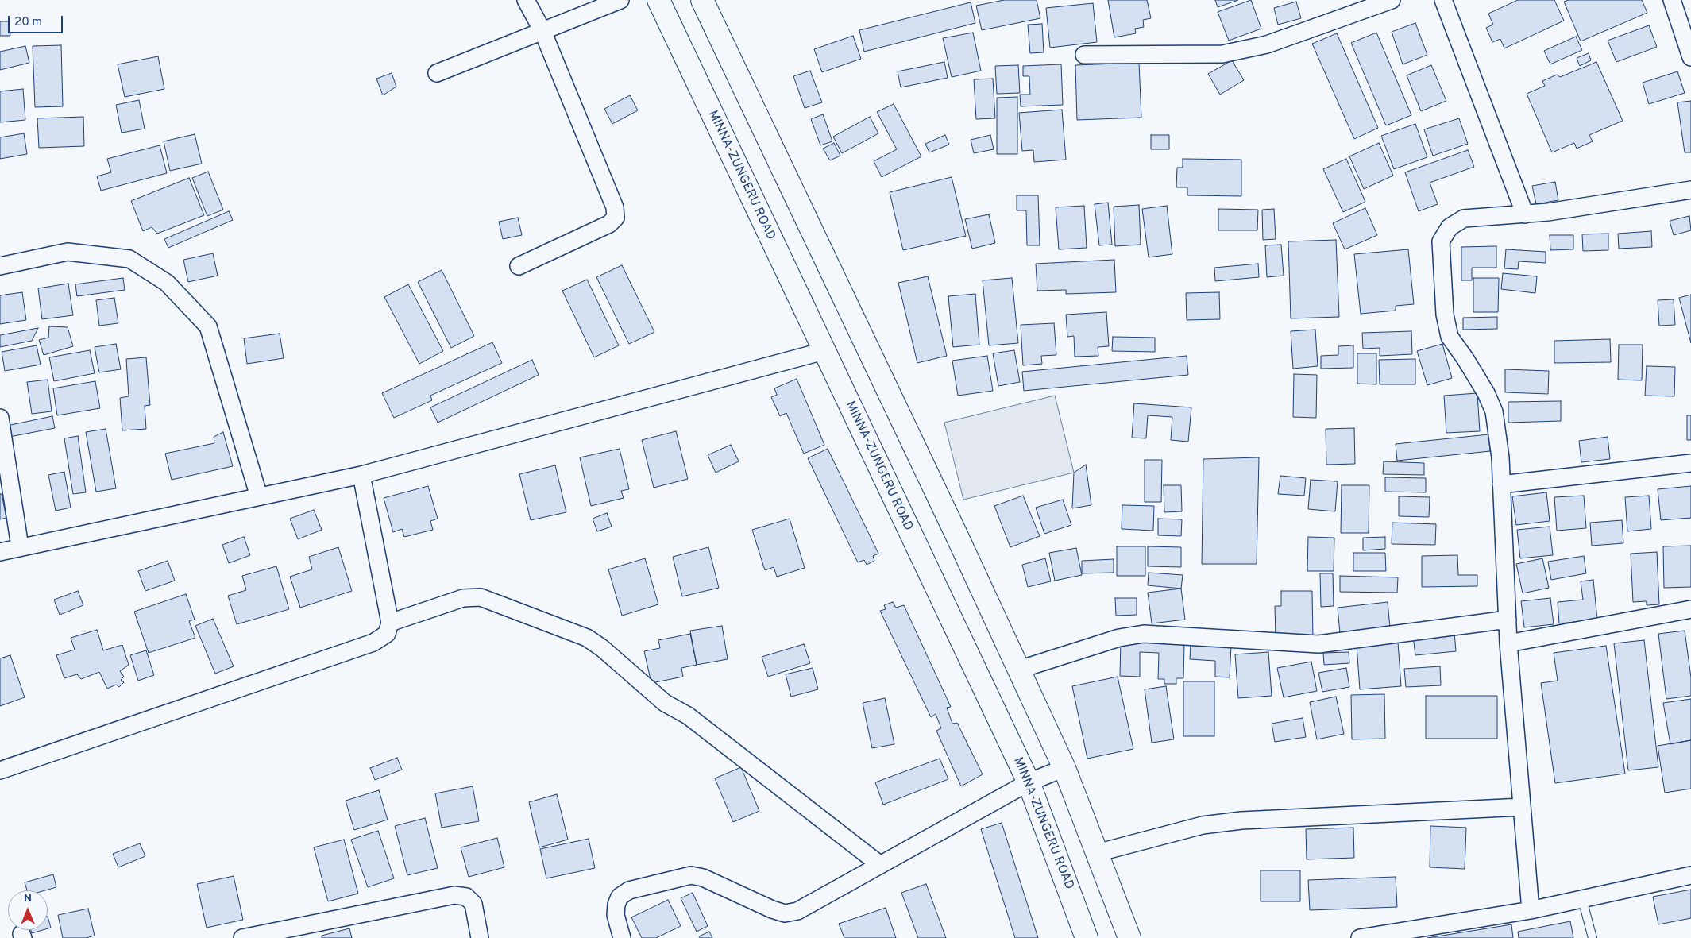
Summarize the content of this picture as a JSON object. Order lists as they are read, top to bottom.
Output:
{
  "streets": {
    "main road": ["MINNA-ZUNGERU ROAD"]
  },
  "scale_bar": "20 m",
  "north": "top"
}
